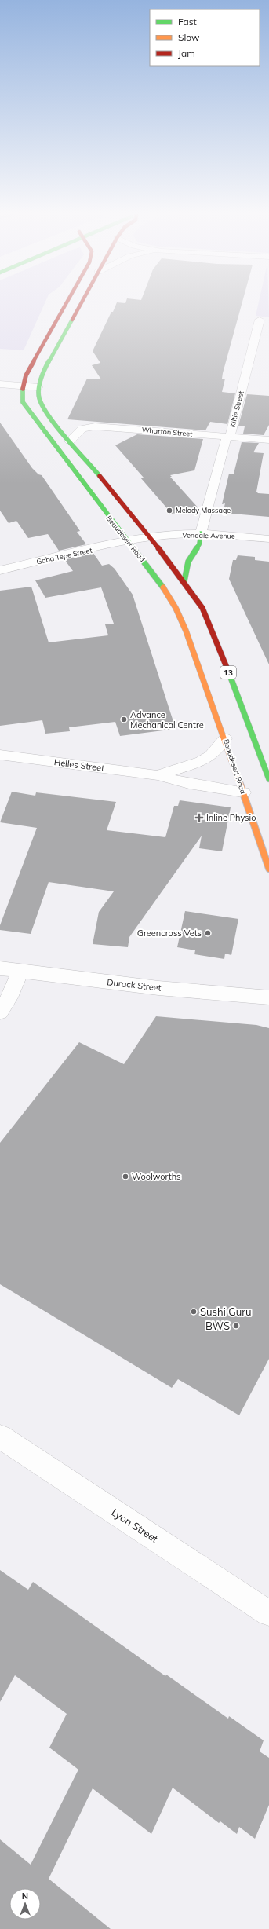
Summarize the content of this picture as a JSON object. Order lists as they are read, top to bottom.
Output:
{
  "streets": {
    "highway": ["Beaudesert Road", "13"],
    "street": [
      "Kiltie Street",
      "Wharton Street",
      "Vendale Avenue",
      "Gaba Tepe Street",
      "Helles Street",
      "Durack Street",
      "Lyon Street"
    ]
  },
  "crossings": [
    ["Kiltie Street", "Wharton Street"],
    ["Kiltie Street", "Vendale Avenue"],
    ["Wharton Street", "13"],
    ["Vendale Avenue", "Beaudesert Road"],
    ["Vendale Avenue", "Gaba Tepe Street"],
    ["Vendale Avenue", "13"],
    ["Beaudesert Road", "Gaba Tepe Street"],
    ["Beaudesert Road", "Helles Street"]
  ],
  "places": {
    "other": [
      "Melody Massage",
      "Advance Mechanical Centre",
      "Greencross Vets",
      "Woolworths",
      "Sushi Guru",
      "BWS"
    ],
    "health": ["Inline Physio"]
  },
  "legend": ["Fast", "Slow", "Jam"],
  "north": "top"
}
